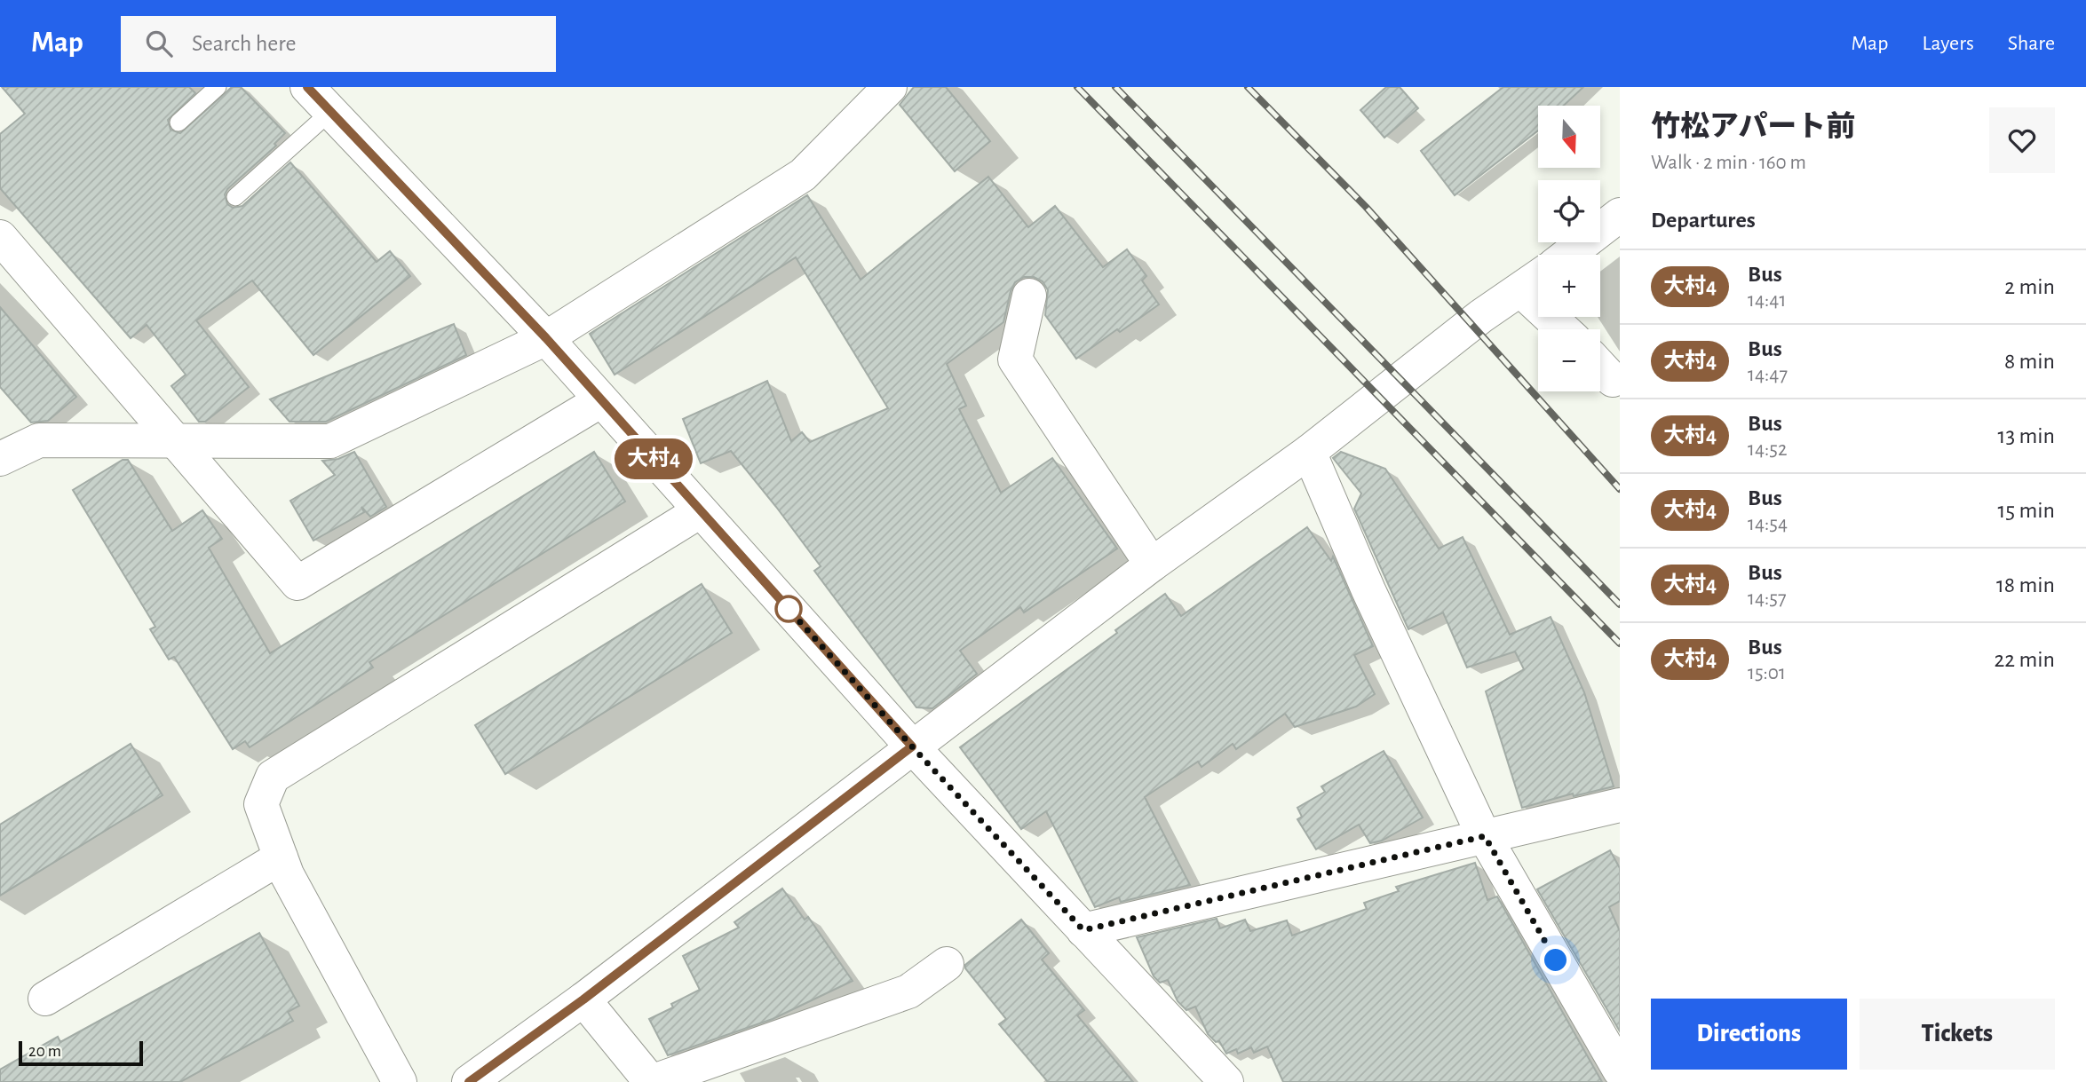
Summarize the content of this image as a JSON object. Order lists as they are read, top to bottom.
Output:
{
  "lines": ["bus line 大村4"],
  "scale_bar": "20 m",
  "north": "bottom",
  "page": {
    "header": "Map",
    "search": "Search here",
    "nav": ["Map", "Layers", "Share"],
    "on_map": "大村4",
    "heading": [
      ["竹松アパート前", "Walk · 2 min · 160 m"],
      "Departures"
    ],
    "map_buttons": ["+", "−"],
    "list": [
      {
        "mark": "大村4",
        "name": "Bus",
        "note": "14:41",
        "value": "2 min"
      },
      {
        "mark": "大村4",
        "name": "Bus",
        "note": "14:47",
        "value": "8 min"
      },
      {
        "mark": "大村4",
        "name": "Bus",
        "note": "14:52",
        "value": "13 min"
      },
      {
        "mark": "大村4",
        "name": "Bus",
        "note": "14:54",
        "value": "15 min"
      },
      {
        "mark": "大村4",
        "name": "Bus",
        "note": "14:57",
        "value": "18 min"
      },
      {
        "mark": "大村4",
        "name": "Bus",
        "note": "15:01",
        "value": "22 min"
      }
    ],
    "buttons": ["Directions", "Tickets"],
    "scale": "20 m"
  }
}
